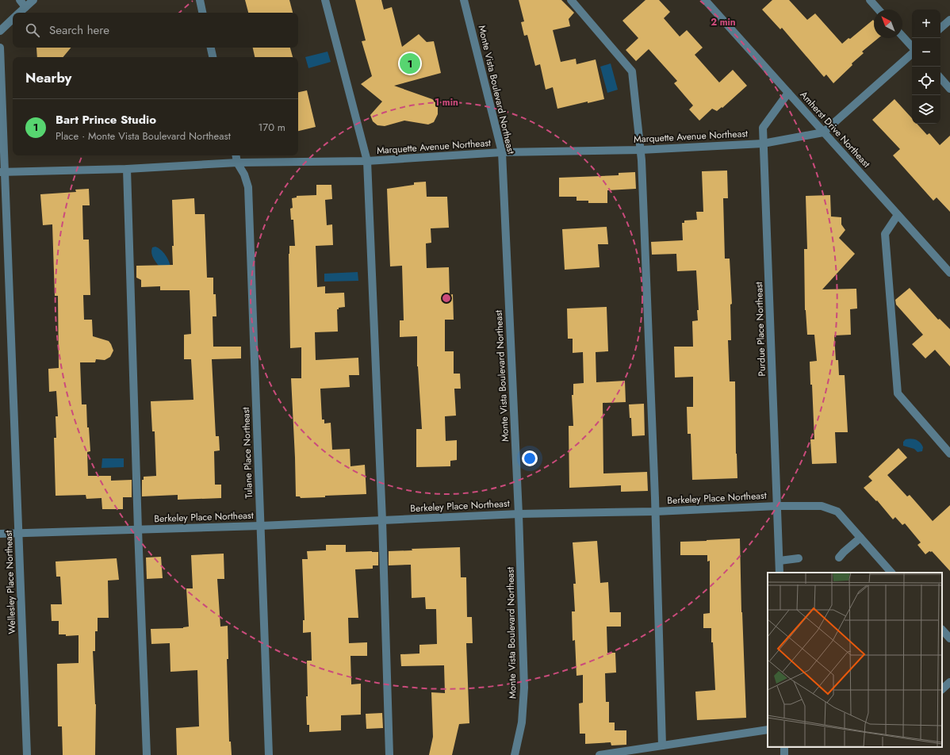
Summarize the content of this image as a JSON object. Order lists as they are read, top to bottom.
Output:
{
  "streets": {
    "street": [
      "Monte Vista Boulevard Northeast",
      "Amherst Drive Northeast",
      "Marquette Avenue Northeast",
      "Purdue Place Northeast",
      "Tulane Place Northeast",
      "Berkeley Place Northeast",
      "Wellesley Place Northeast"
    ]
  },
  "crossings": [
    ["Monte Vista Boulevard Northeast", "Marquette Avenue Northeast"],
    ["Monte Vista Boulevard Northeast", "Berkeley Place Northeast"],
    ["Amherst Drive Northeast", "Marquette Avenue Northeast"],
    ["Amherst Drive Northeast", "Purdue Place Northeast"],
    ["Marquette Avenue Northeast", "Purdue Place Northeast"],
    ["Marquette Avenue Northeast", "Tulane Place Northeast"],
    ["Marquette Avenue Northeast", "Wellesley Place Northeast"],
    ["Purdue Place Northeast", "Berkeley Place Northeast"],
    ["Tulane Place Northeast", "Berkeley Place Northeast"],
    ["Berkeley Place Northeast", "Wellesley Place Northeast"]
  ],
  "north": "top left",
  "page": {
    "map_buttons": ["+", "−"],
    "search": "Search here",
    "pins": "1",
    "heading": "Nearby",
    "list": [
      {
        "mark": "1",
        "name": "Bart Prince Studio",
        "note": "Place · Monte Vista Boulevard Northeast",
        "value": "170 m"
      }
    ]
  },
  "rings": ["2 min", "1 min"]
}
